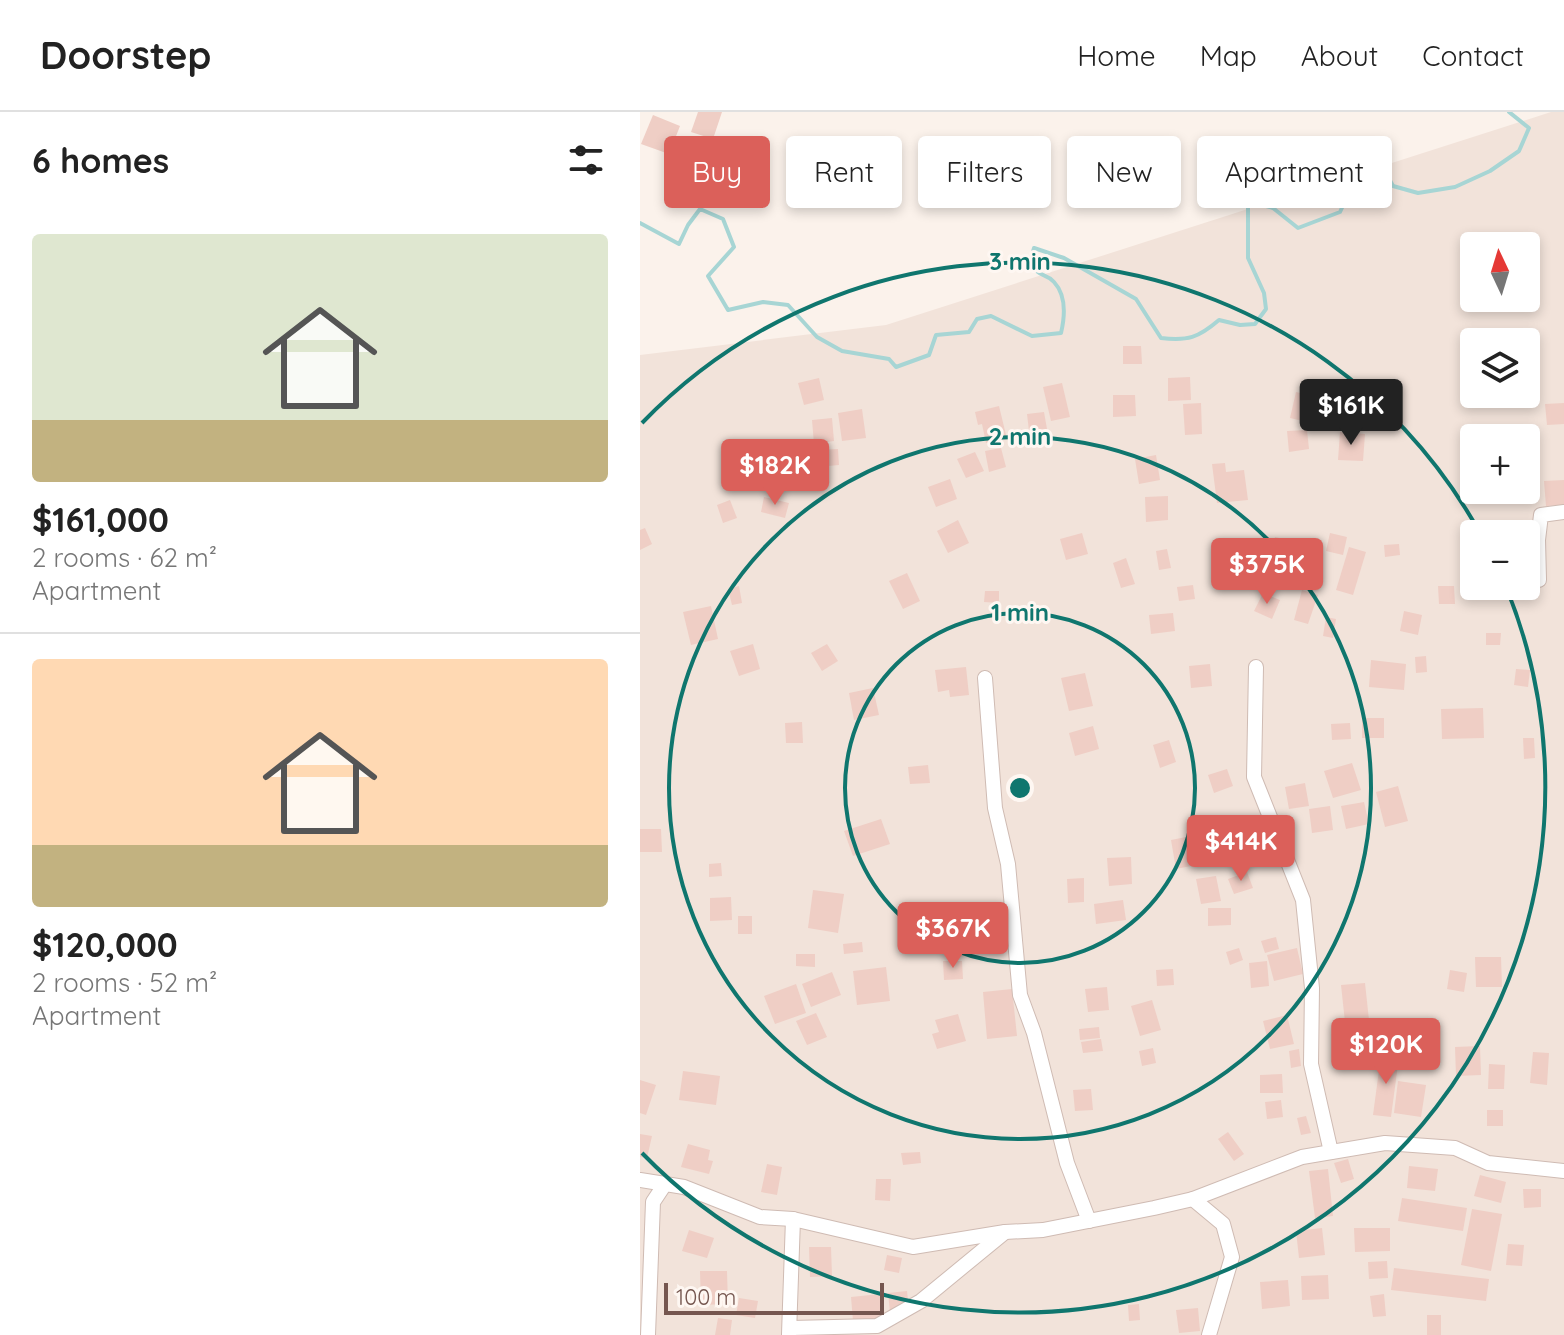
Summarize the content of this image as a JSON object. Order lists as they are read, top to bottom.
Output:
{
  "scale_bar": "100 m",
  "north": "top",
  "page": {
    "header": "Doorstep",
    "nav": [
      "Home",
      "Map",
      "About",
      "Contact"
    ],
    "heading": "6 homes",
    "chip": [
      "Buy",
      "Rent",
      "Filters",
      "New",
      "Apartment"
    ],
    "list": [
      {
        "name": "$161,000",
        "note": "2 rooms · 62 m² · Apartment"
      },
      {
        "name": "$120,000",
        "note": "2 rooms · 52 m² · Apartment"
      }
    ],
    "map_buttons": ["+", "−"],
    "price": [
      "$161K",
      "$182K",
      "$375K",
      "$414K",
      "$367K",
      "$120K"
    ],
    "scale": "100 m"
  },
  "rings": ["3 min", "2 min", "1 min"]
}
